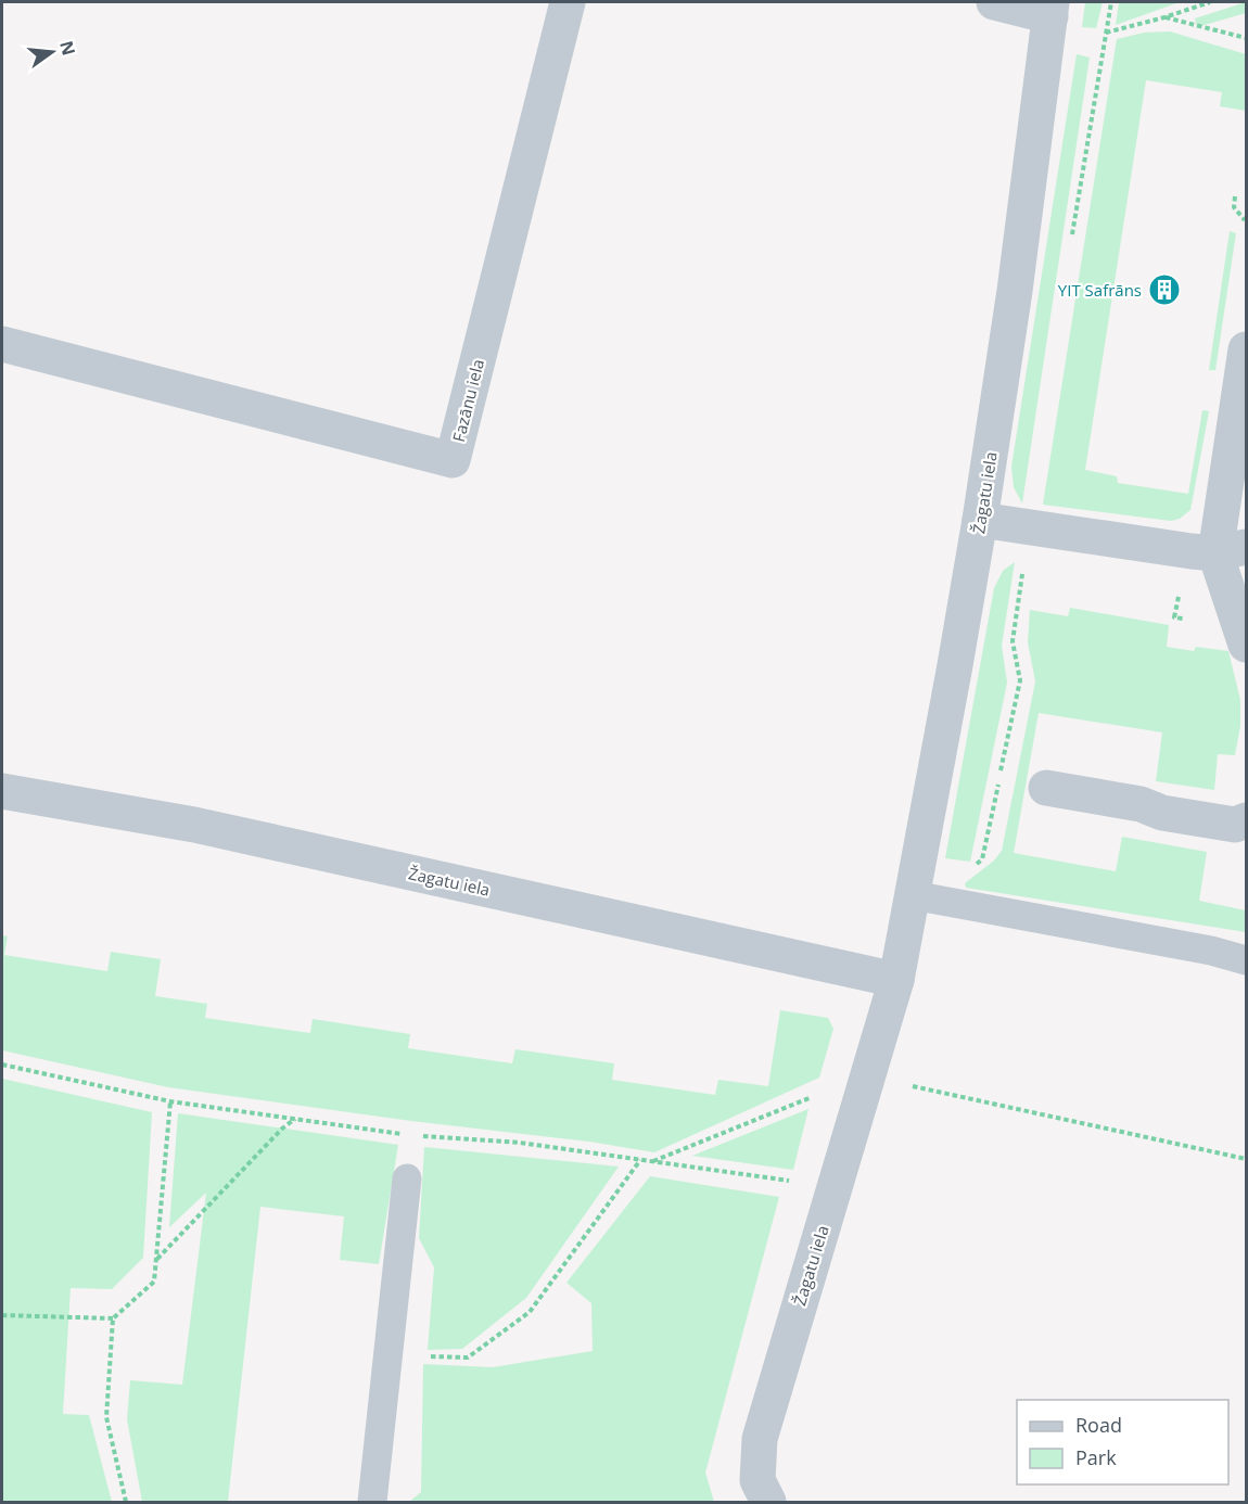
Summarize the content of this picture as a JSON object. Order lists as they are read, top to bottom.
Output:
{
  "streets": {
    "street": ["Fazānu iela", "Žagatu iela"]
  },
  "places": {
    "building": ["YIT Safrāns"]
  },
  "legend": ["Road", "Park"],
  "north": "right"
}
